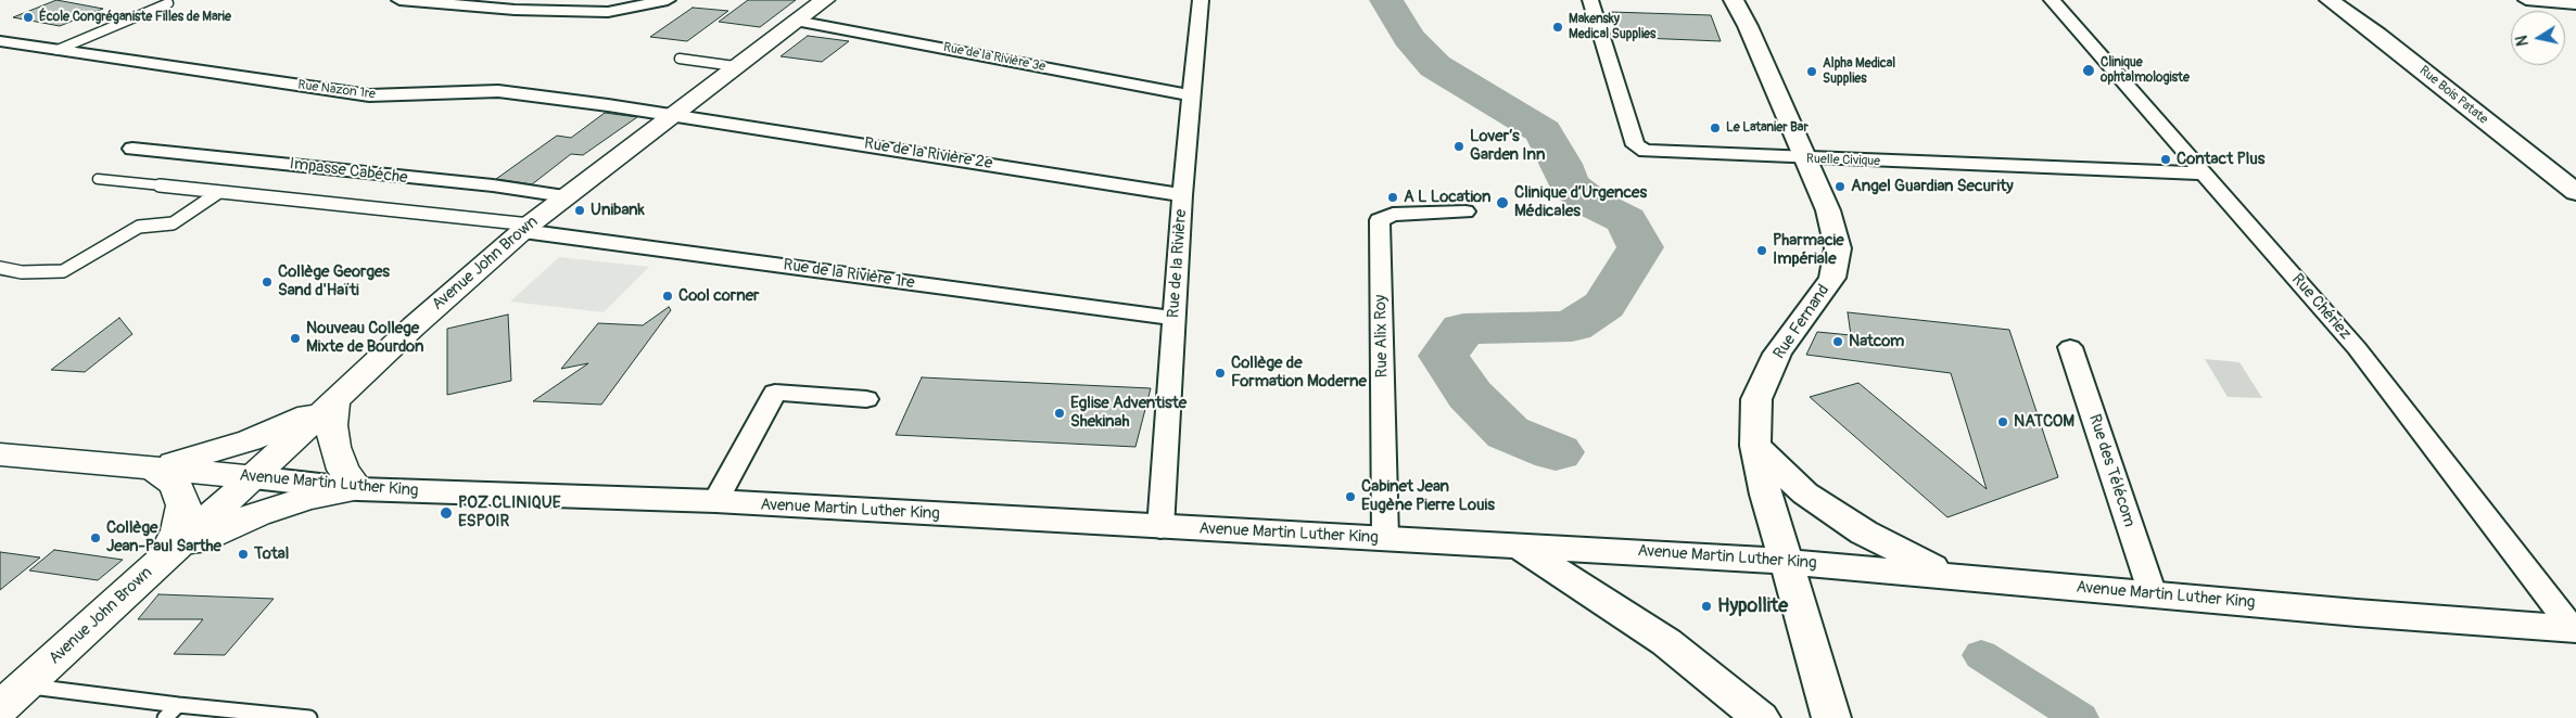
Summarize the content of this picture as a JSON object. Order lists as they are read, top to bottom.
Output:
{
  "streets": {
    "main road": ["Avenue John Brown", "Avenue Martin Luther King"],
    "street": [
      "Rue de la Rivière 3e",
      "Rue Nazon 1re",
      "Rue Bois Patate",
      "Rue de la Rivière 2e",
      "Ruelle Civique",
      "Impasse Cabéche",
      "Rue de la Rivière",
      "Rue de la Rivière 1re",
      "Rue Chériez",
      "Rue Fernand",
      "Rue Alix Roy",
      "Rue des Télécom"
    ]
  },
  "crossings": [
    ["Rue de la Rivière 3e", "Avenue John Brown"],
    ["Rue de la Rivière 3e", "Rue de la Rivière"],
    ["Rue Nazon 1re", "Rue de la Rivière 2e"],
    ["Rue Nazon 1re", "Avenue John Brown"],
    ["Rue de la Rivière 2e", "Avenue John Brown"],
    ["Rue de la Rivière 2e", "Rue de la Rivière"],
    ["Ruelle Civique", "Rue Chériez"],
    ["Ruelle Civique", "Rue Fernand"],
    ["Impasse Cabéche", "Avenue John Brown"],
    ["Avenue John Brown", "Rue de la Rivière 1re"],
    ["Avenue John Brown", "Avenue Martin Luther King"],
    ["Rue de la Rivière", "Rue de la Rivière 1re"],
    ["Rue de la Rivière", "Avenue Martin Luther King"],
    ["Rue Chériez", "Avenue Martin Luther King"],
    ["Rue Fernand", "Avenue Martin Luther King"],
    ["Rue Alix Roy", "Avenue Martin Luther King"],
    ["Rue des Télécom", "Avenue Martin Luther King"]
  ],
  "places": [
    "École Congréganiste Filles de Marie",
    "Makensky Medical Supplies",
    "Clinique ophtalmologiste",
    "Alpha Medical Supplies",
    "Le Latanier Bar",
    "Lover’s Garden Inn",
    "Contact Plus",
    "Angel Guardian Security",
    "A L Location",
    "Clinique d’Urgences Médicales",
    "Unibank",
    "Pharmacie Impériale",
    "Collège Georges Sand d'Haïti",
    "Cool corner",
    "Nouveau College Mixte de Bourdon",
    "Natcom",
    "Collège de Formation Moderne",
    "Eglise Adventiste Shekinah",
    "NATCOM",
    "Cabinet Jean Eugène Pierre Louis",
    "POZ CLINIQUE ESPOIR",
    "Collège Jean-Paul Sarthe",
    "Total",
    "Hypollite"
  ],
  "north": "left"
}
